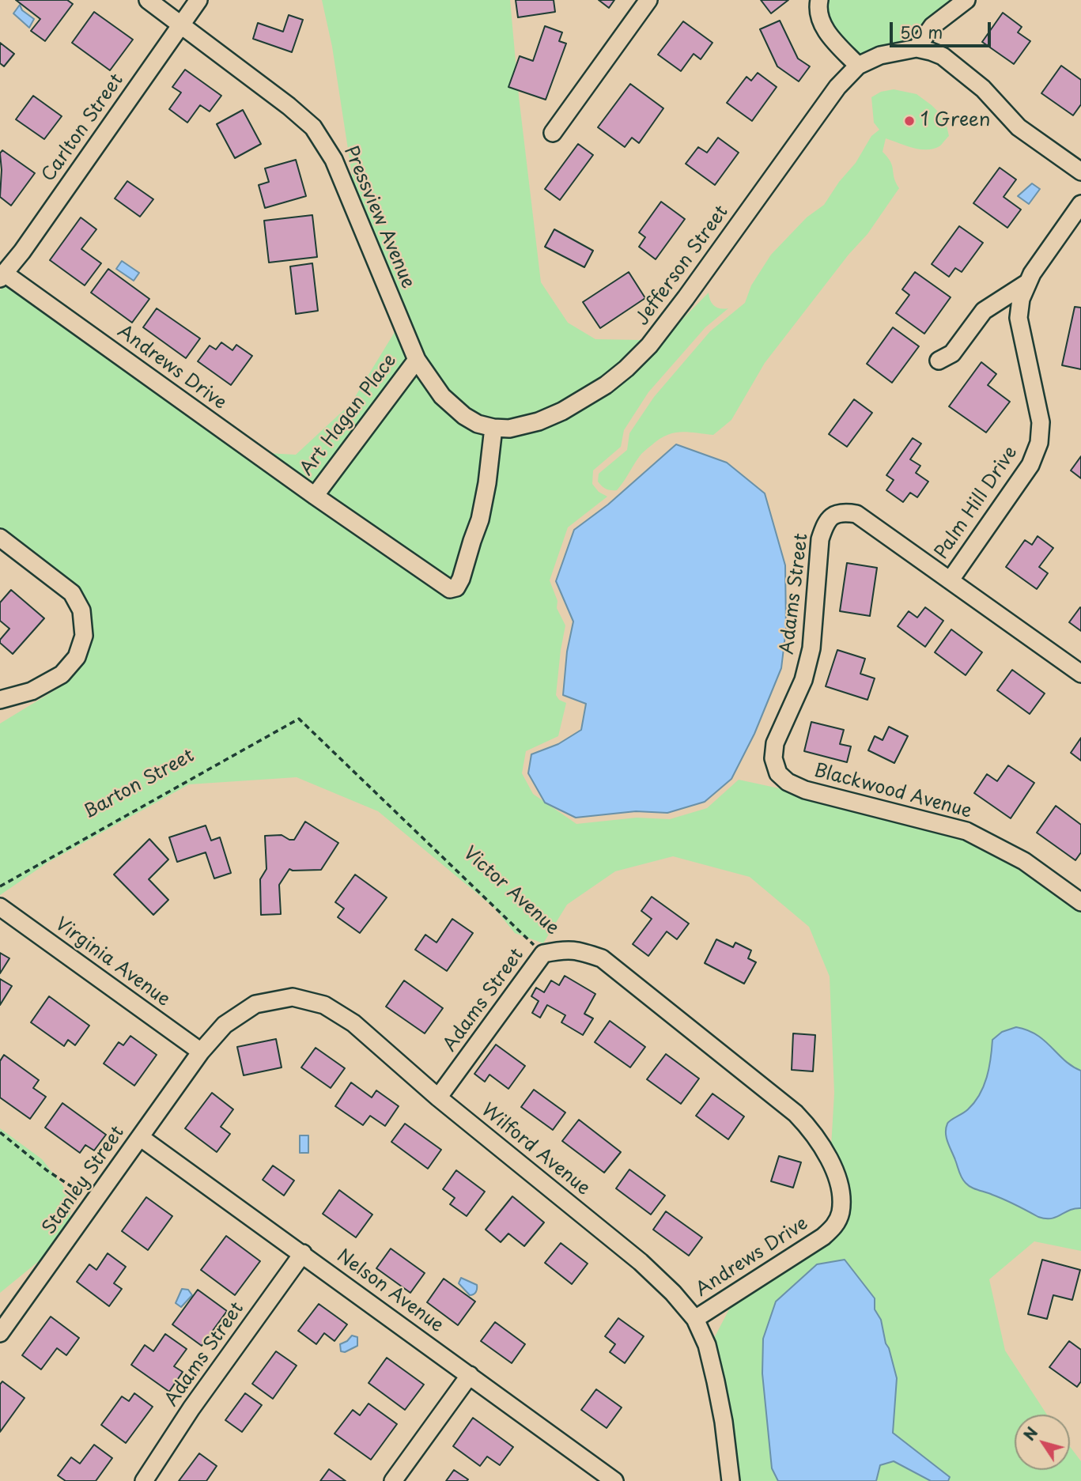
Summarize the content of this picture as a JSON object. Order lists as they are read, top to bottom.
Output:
{
  "streets": {
    "street": [
      "Carlton Street",
      "Pressview Avenue",
      "Jefferson Street",
      "Andrews Drive",
      "Art Hagan Place",
      "Palm Hill Drive",
      "Adams Street",
      "Blackwood Avenue",
      "Victor Avenue",
      "Virginia Avenue",
      "Wilford Avenue",
      "Stanley Street",
      "Nelson Avenue"
    ],
    "path": ["Barton Street"]
  },
  "crossings": [
    ["Carlton Street", "Pressview Avenue"],
    ["Carlton Street", "Andrews Drive"],
    ["Pressview Avenue", "Jefferson Street"],
    ["Pressview Avenue", "Andrews Drive"],
    ["Pressview Avenue", "Art Hagan Place"],
    ["Jefferson Street", "Andrews Drive"],
    ["Andrews Drive", "Art Hagan Place"],
    ["Andrews Drive", "Victor Avenue"],
    ["Andrews Drive", "Wilford Avenue"],
    ["Palm Hill Drive", "Adams Street"],
    ["Adams Street", "Blackwood Avenue"],
    ["Adams Street", "Victor Avenue"],
    ["Adams Street", "Wilford Avenue"],
    ["Adams Street", "Nelson Avenue"],
    ["Barton Street", "Victor Avenue"],
    ["Virginia Avenue", "Wilford Avenue"],
    ["Virginia Avenue", "Stanley Street"],
    ["Wilford Avenue", "Stanley Street"],
    ["Stanley Street", "Nelson Avenue"]
  ],
  "places": ["1 Green"],
  "scale_bar": "50 m",
  "north": "top left"
}
